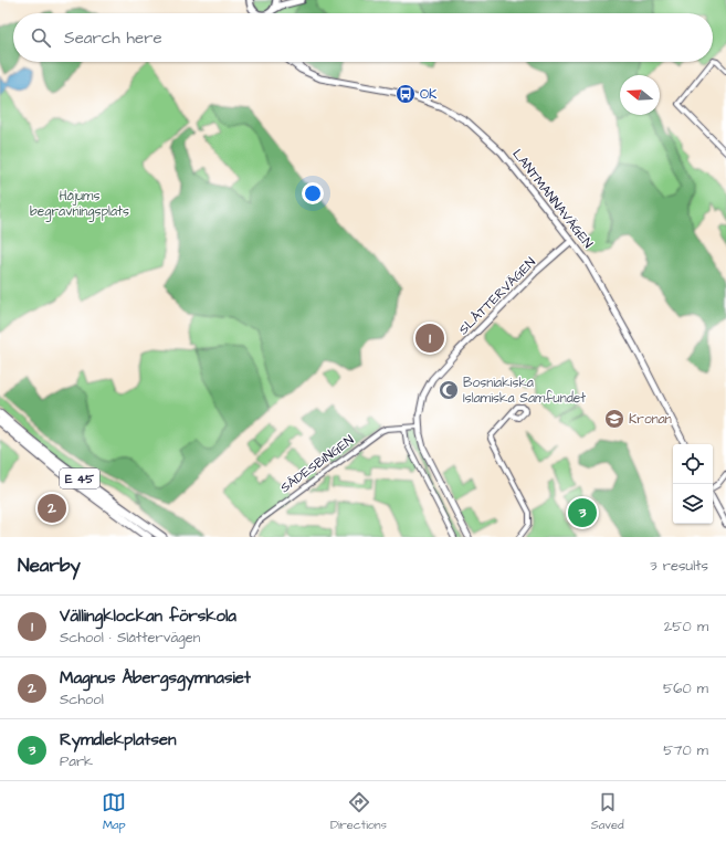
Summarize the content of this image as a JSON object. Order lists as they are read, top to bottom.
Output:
{
  "streets": {
    "highway": ["E 45"],
    "street": ["LANTMANNAVÄGEN", "SLÅTTERVÄGEN", "SÄDESBINGEN"]
  },
  "crossings": [
    ["LANTMANNAVÄGEN", "SLÅTTERVÄGEN"],
    ["SLÅTTERVÄGEN", "SÄDESBINGEN"]
  ],
  "parks": ["Håjums begravningsplats"],
  "places": {
    "bus stop": ["OK"],
    "mosque": ["Bosniakiska Islamiska Samfundet"],
    "school or university": ["Kronan"]
  },
  "north": "left",
  "page": {
    "search": "Search here",
    "pins": ["1", "2", "3"],
    "heading": ["Nearby", "3 results"],
    "list": [
      {
        "mark": "1",
        "name": "Vällingklockan förskola",
        "note": "School · Slåttervägen",
        "value": "250 m"
      },
      {
        "mark": "2",
        "name": "Magnus Åbergsgymnasiet",
        "note": "School",
        "value": "560 m"
      },
      {
        "mark": "3",
        "name": "Rymdlekplatsen",
        "note": "Park",
        "value": "570 m"
      }
    ],
    "nav": ["Map", "Directions", "Saved"]
  }
}
